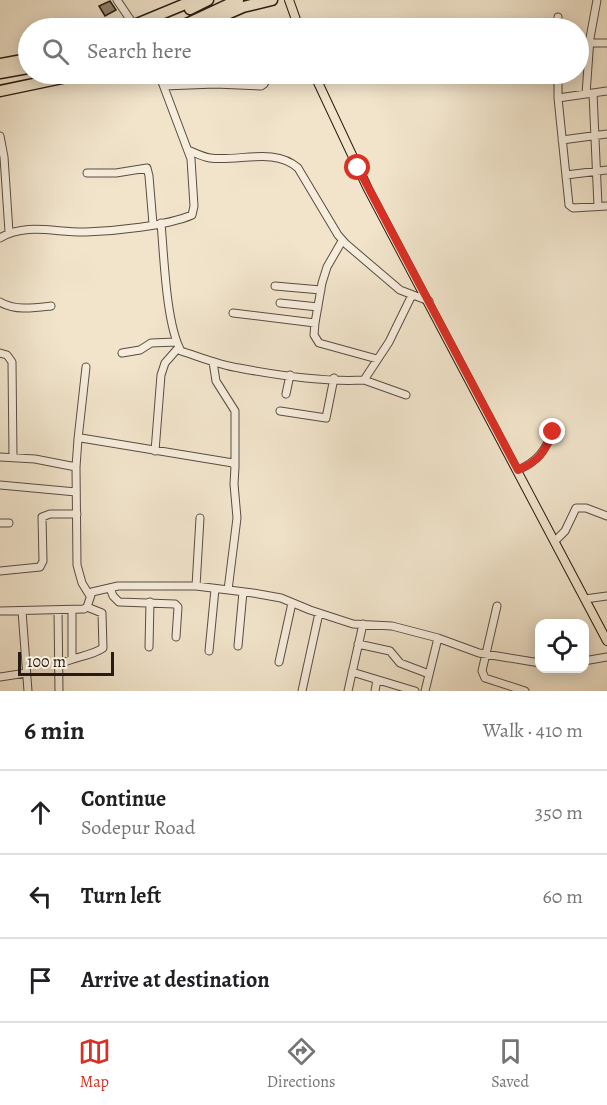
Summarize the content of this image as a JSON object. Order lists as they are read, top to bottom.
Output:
{
  "scale_bar": "100 m",
  "page": {
    "search": "Search here",
    "scale": "100 m",
    "heading": ["6 min", "Walk · 410 m"],
    "list": [
      ["Continue", "Sodepur Road", "350 m"],
      ["Turn left", "60 m"],
      "Arrive at destination"
    ],
    "nav": ["Map", "Directions", "Saved"]
  }
}
